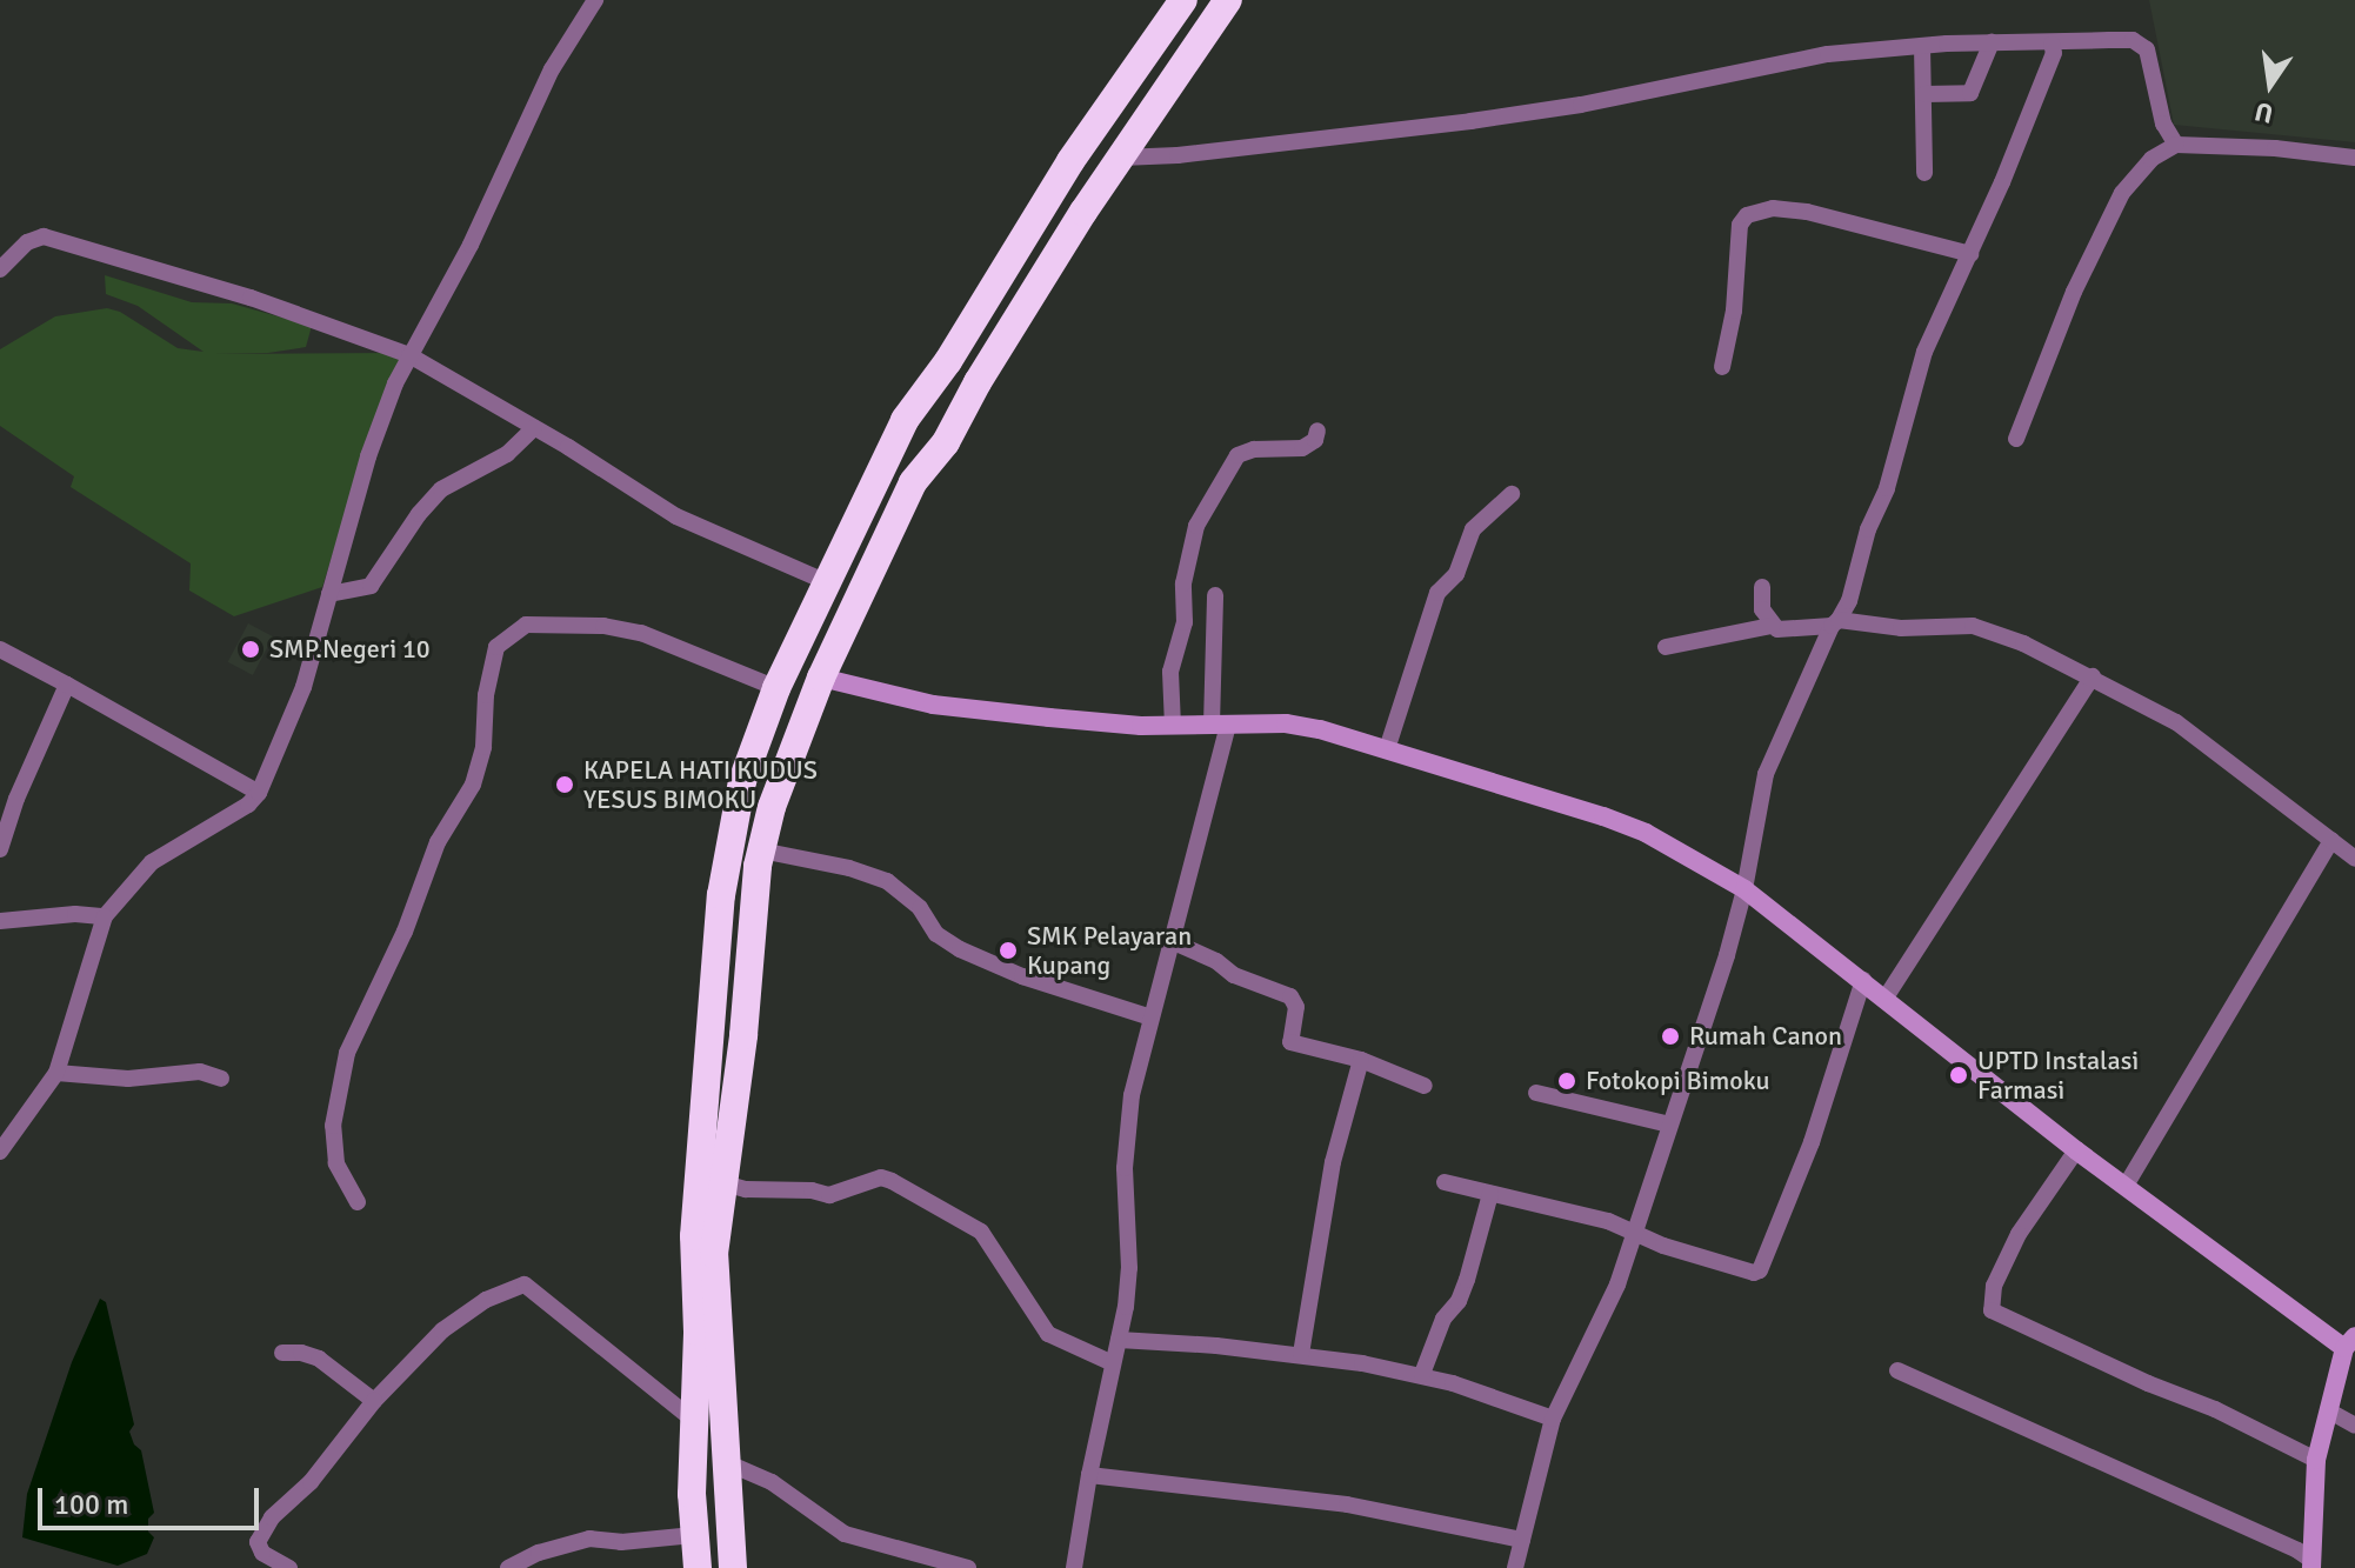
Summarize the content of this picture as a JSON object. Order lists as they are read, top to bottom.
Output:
{
  "places": [
    "SMP.Negeri 10",
    "KAPELA HATI KUDUS YESUS BIMOKU",
    "SMK Pelayaran Kupang",
    "Rumah Canon",
    "UPTD Instalasi Farmasi",
    "Fotokopi Bimoku"
  ],
  "scale_bar": "100 m",
  "north": "bottom"
}
